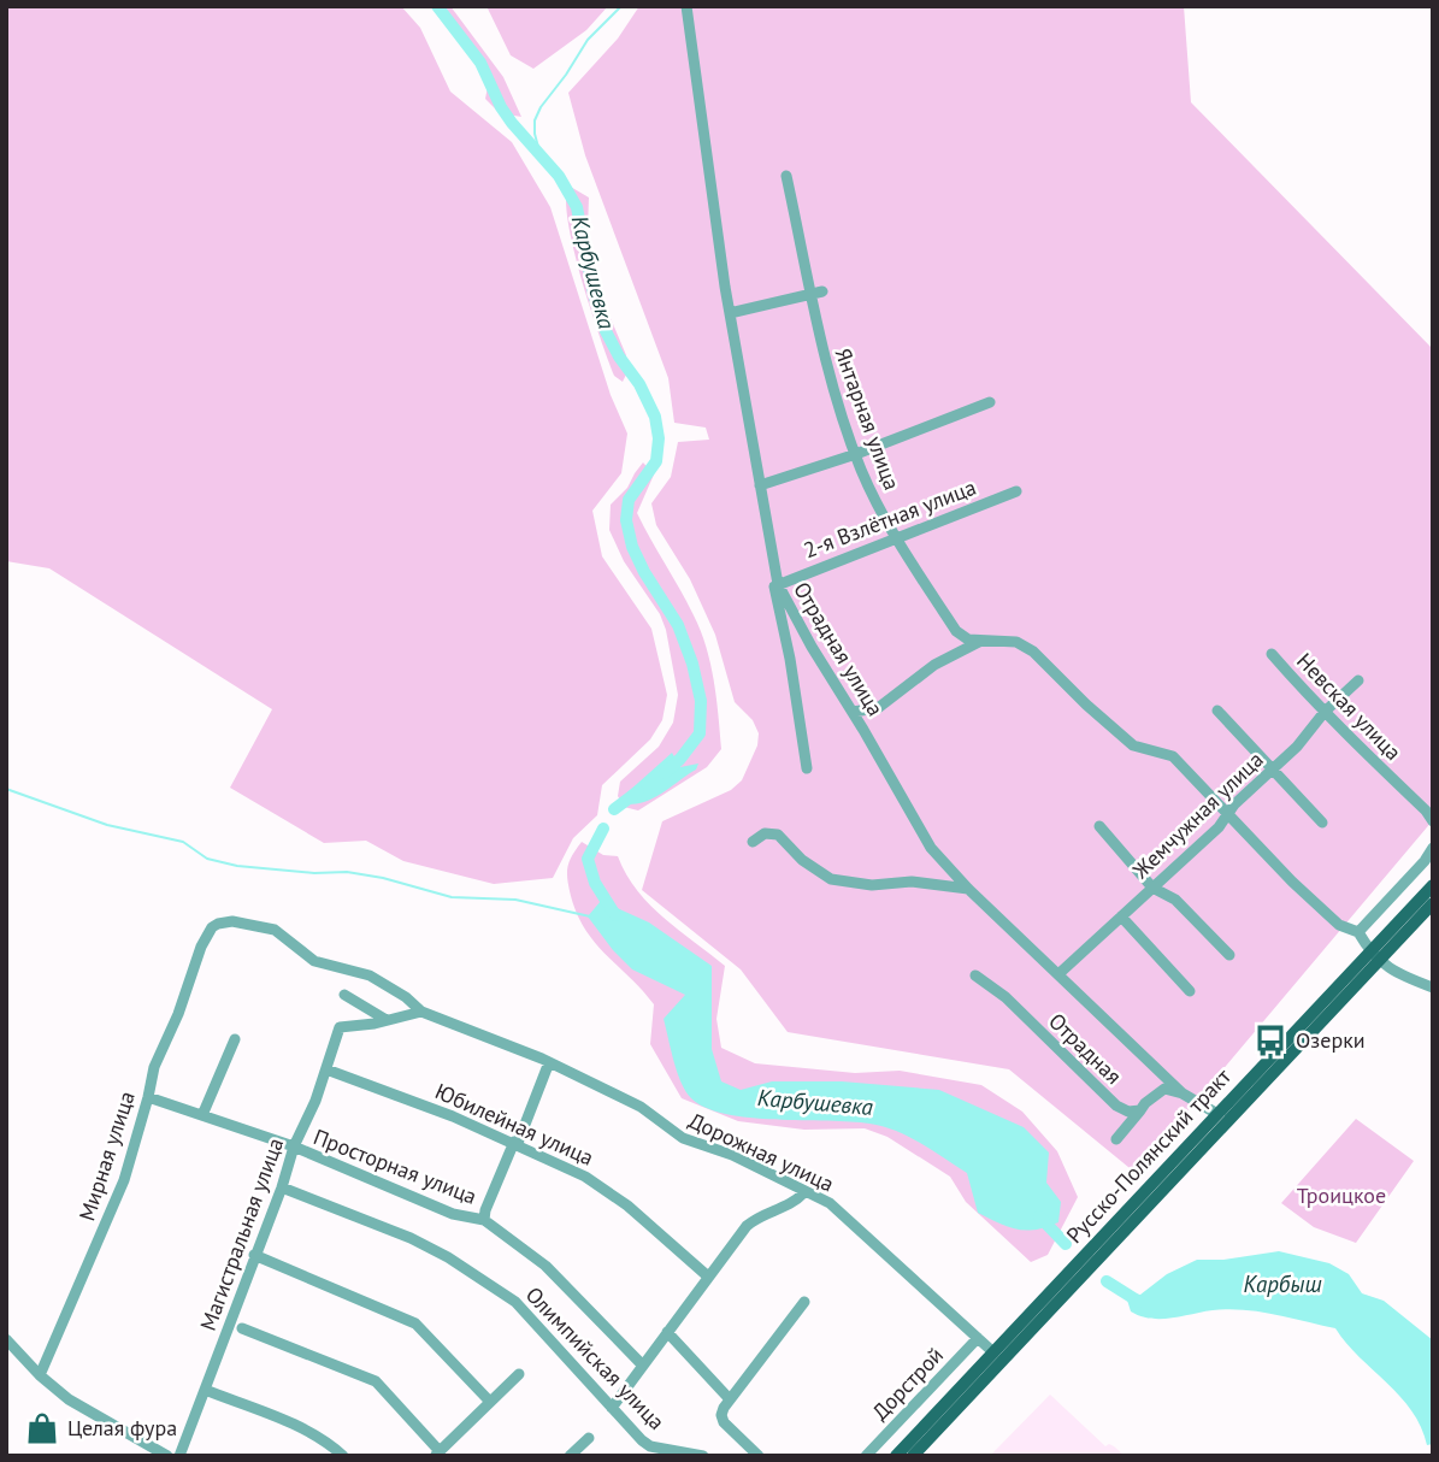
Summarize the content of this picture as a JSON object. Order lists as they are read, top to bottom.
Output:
{
  "streets": {
    "main road": ["Русско-Полянский тракт"],
    "street": [
      "Янтарная улица",
      "2-я Взлётная улица",
      "Отрадная улица",
      "Невская улица",
      "Жемчужная улица",
      "Отрадная",
      "Юбилейная улица",
      "Дорожная улица",
      "Мирная улица",
      "Просторная улица",
      "Магистральная улица",
      "Олимпийская улица",
      "Дорстрой"
    ]
  },
  "crossings": [
    ["Янтарная улица", "2-я Взлётная улица"],
    ["2-я Взлётная улица", "Отрадная улица"],
    ["Отрадная улица", "Жемчужная улица"],
    ["Невская улица", "Жемчужная улица"],
    ["Юбилейная улица", "Магистральная улица"],
    ["Дорожная улица", "Мирная улица"],
    ["Дорожная улица", "Русско-Полянский тракт"],
    ["Дорожная улица", "Дорстрой"],
    ["Мирная улица", "Просторная улица"],
    ["Просторная улица", "Магистральная улица"],
    ["Магистральная улица", "Олимпийская улица"]
  ],
  "water": ["Карбушевка", "Карбыш"],
  "parks": ["Троицкое"],
  "places": {
    "bus stop": ["Озерки"],
    "shop": ["Целая фура"]
  }
}
